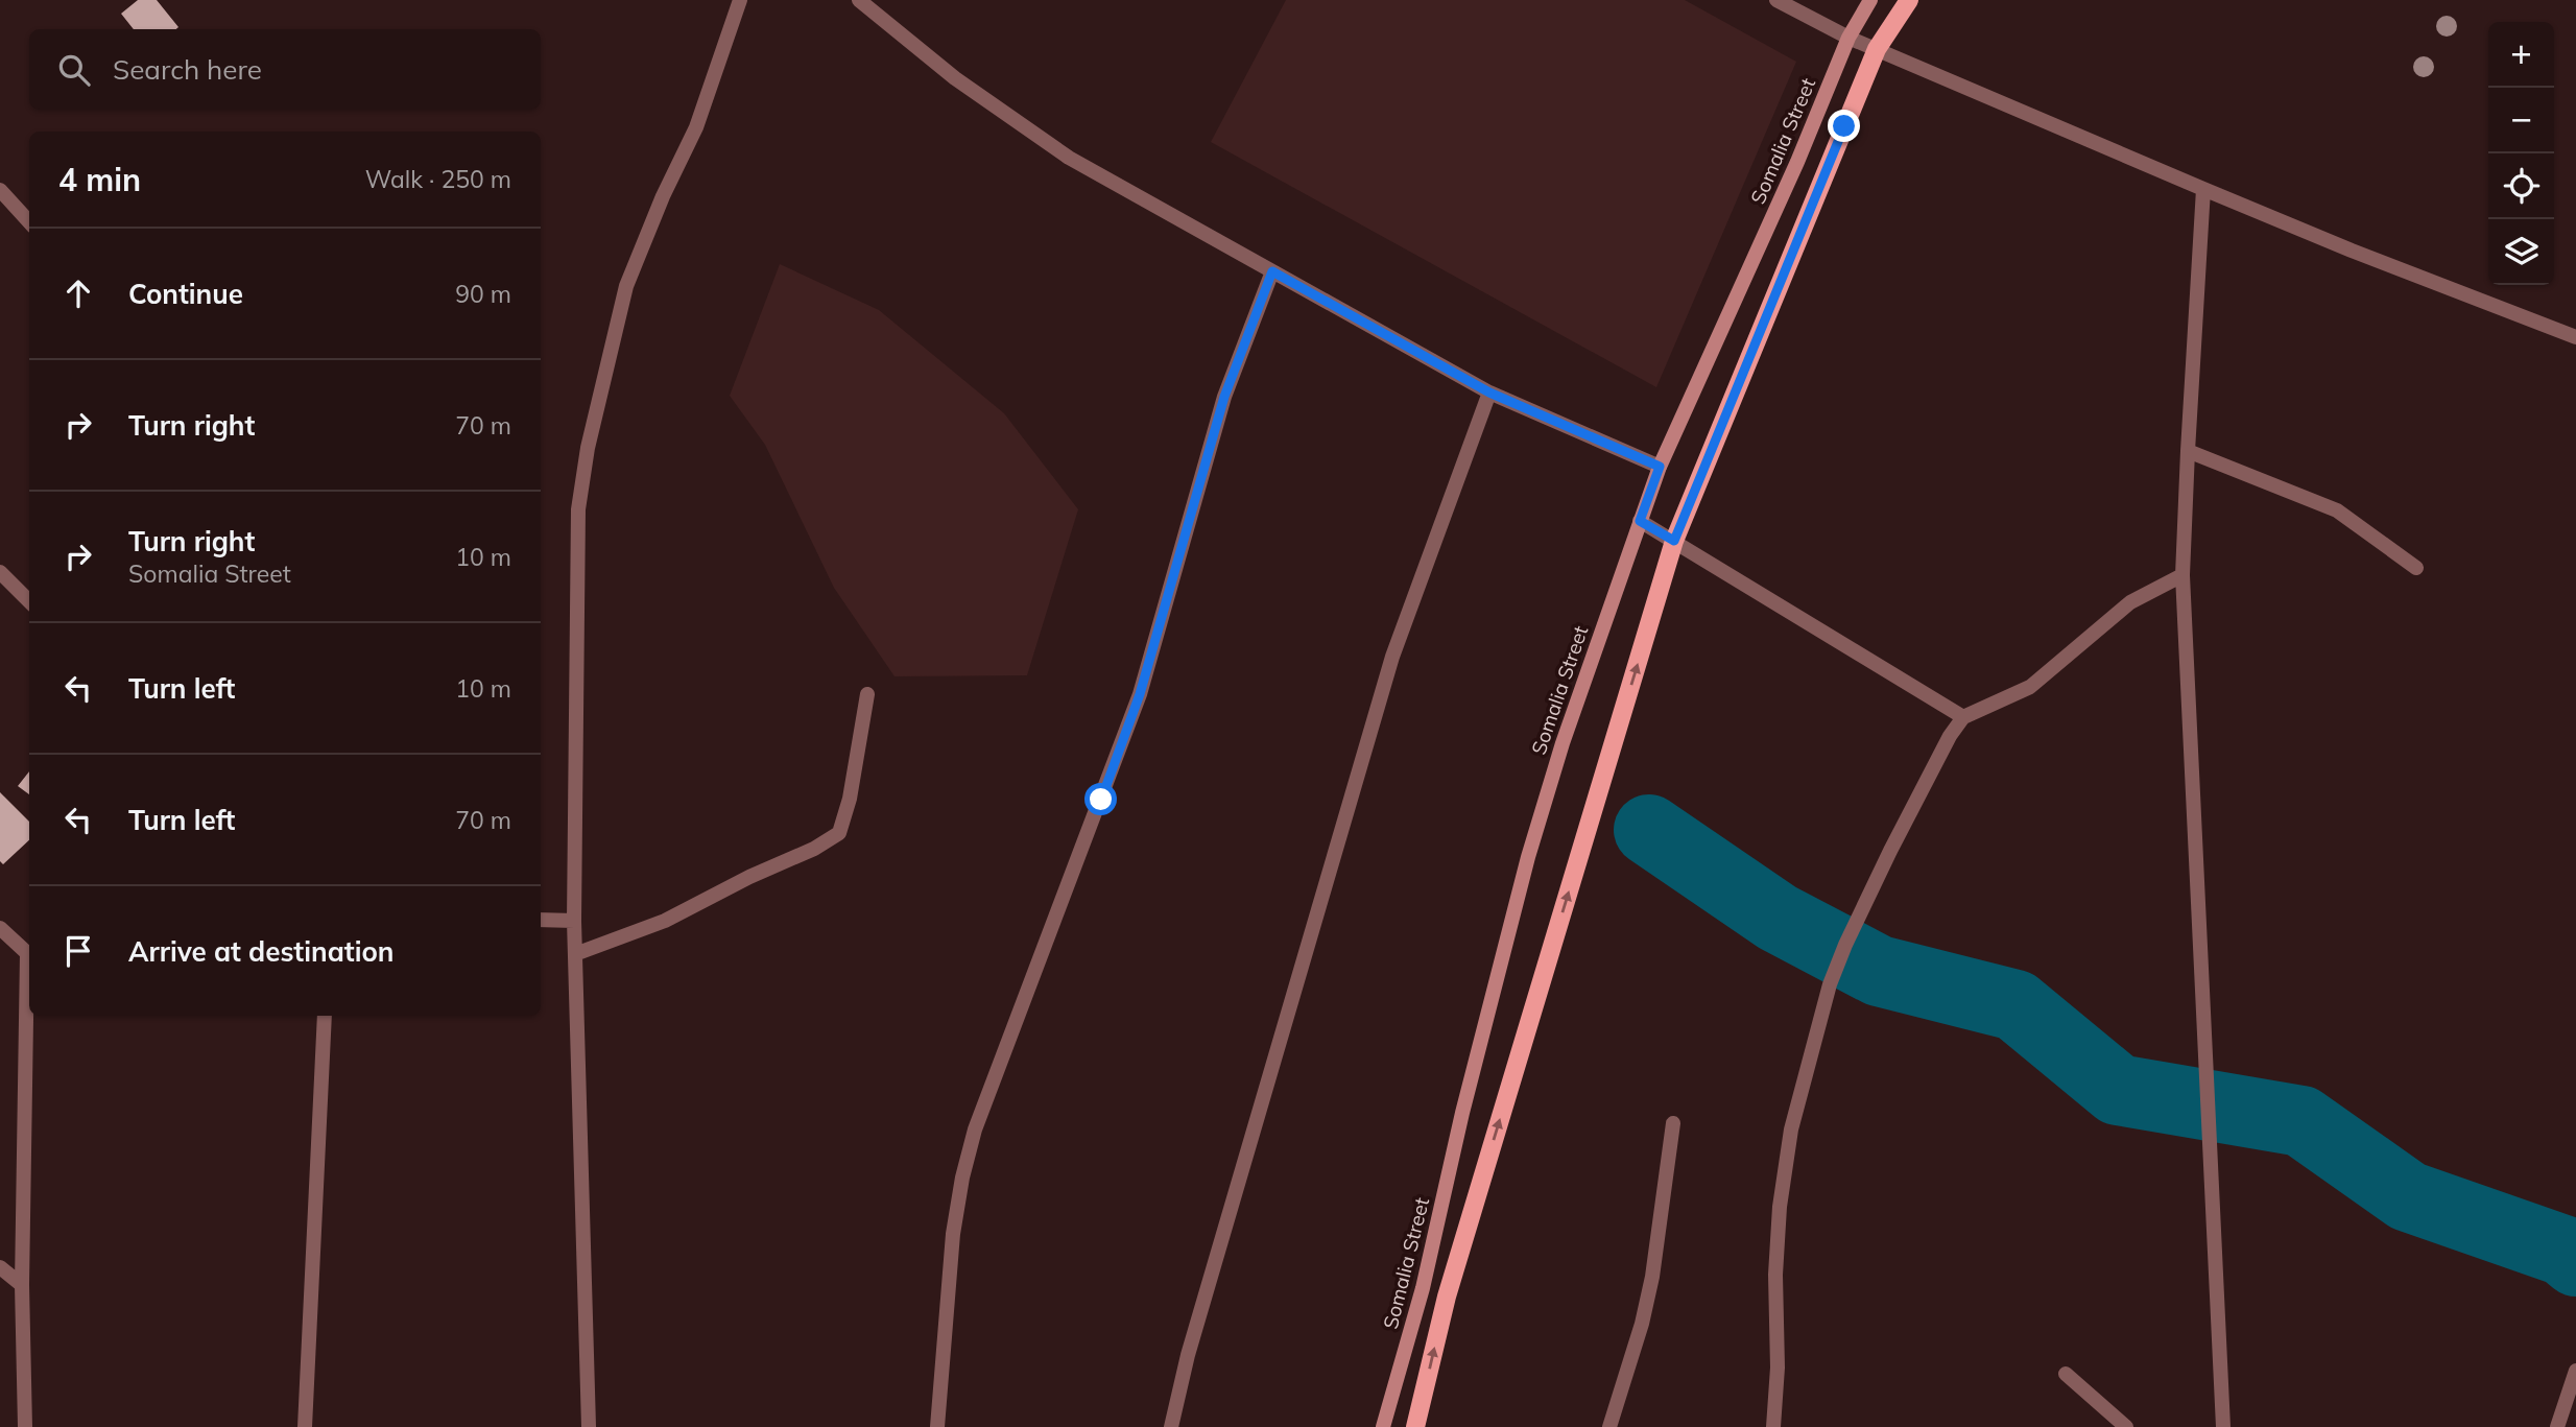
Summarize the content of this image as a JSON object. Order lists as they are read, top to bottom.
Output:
{
  "streets": {
    "main road": ["Somalia Street"]
  },
  "page": {
    "map_buttons": ["+", "−"],
    "search": "Search here",
    "heading": ["4 min", "Walk · 250 m"],
    "list": [
      ["Continue", "90 m"],
      ["Turn right", "70 m"],
      ["Turn right", "Somalia Street", "10 m"],
      ["Turn left", "10 m"],
      ["Turn left", "70 m"],
      "Arrive at destination"
    ]
  }
}
